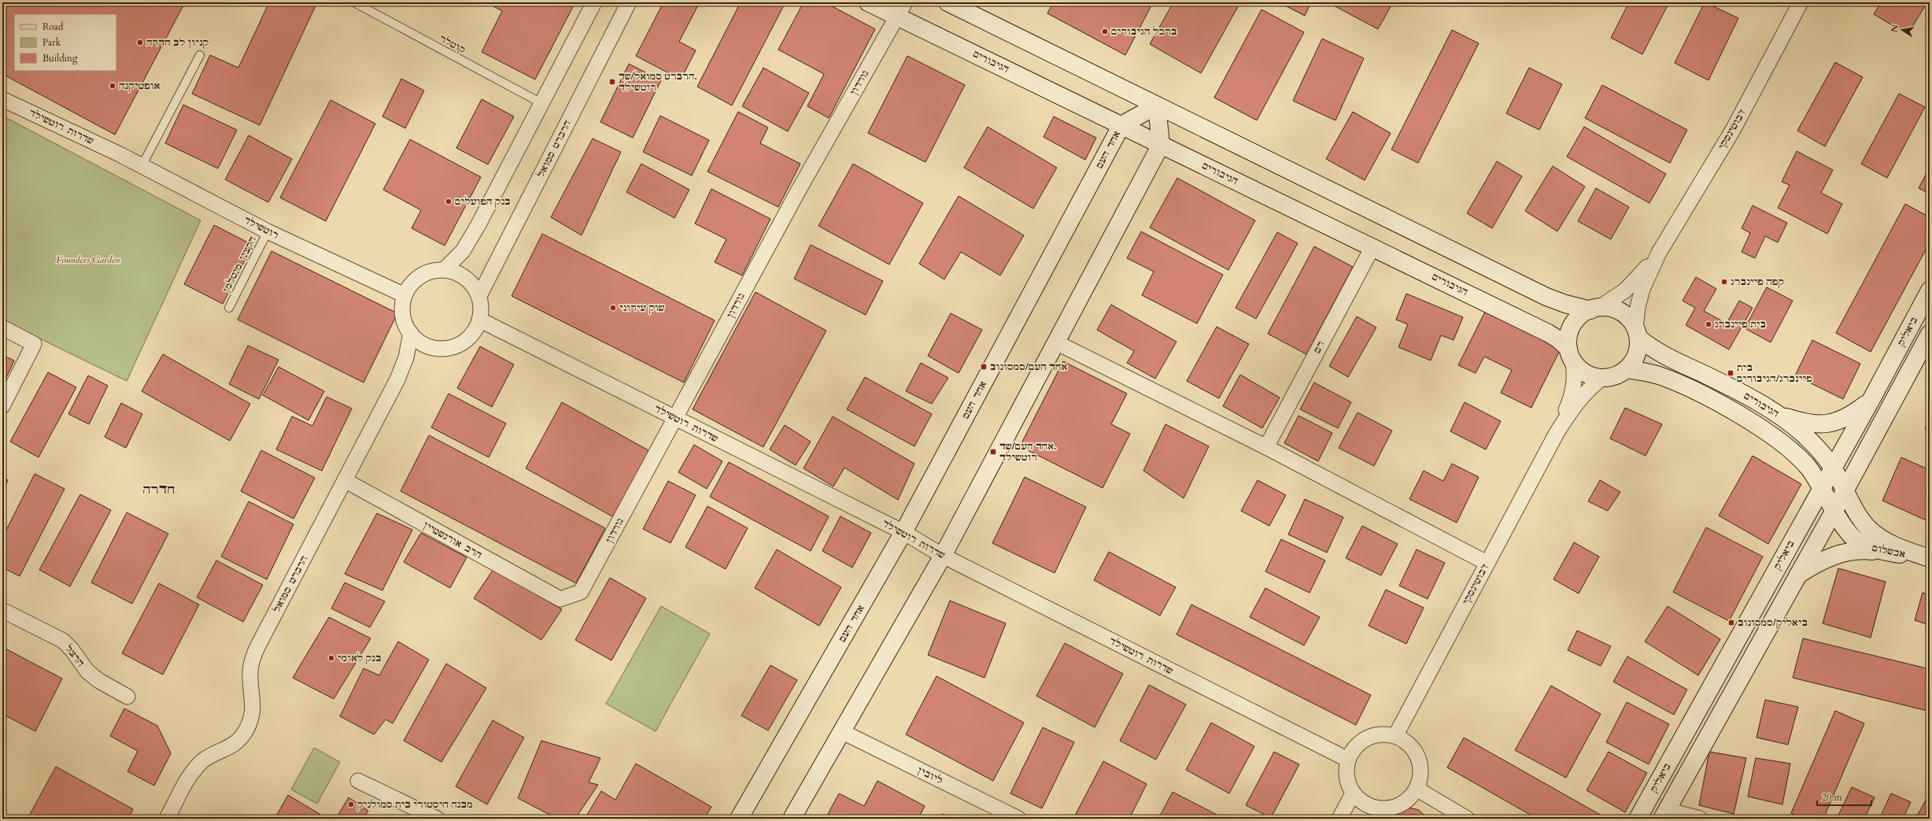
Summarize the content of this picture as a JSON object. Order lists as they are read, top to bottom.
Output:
{
  "streets": {
    "street": [
      "הגיבורים",
      "גורדון",
      "שדרות רוטשילד",
      "ז'בוטינסקי",
      "הרברט סמואל",
      "אחד העם",
      "רוטשילד",
      "ביאליק",
      "רם",
      "הרב אורנשטיין",
      "אבשלום",
      "הרצל",
      "ליובין"
    ],
    "lane": ["קוטלר", "הקצין מיטלמן"]
  },
  "crossings": [
    ["הגיבורים", "גורדון"],
    ["הגיבורים", "ז'בוטינסקי"],
    ["הגיבורים", "אחד העם"],
    ["הגיבורים", "ביאליק"],
    ["הגיבורים", "רם"],
    ["הגיבורים", "אבשלום"],
    ["גורדון", "שדרות רוטשילד"],
    ["גורדון", "הרב אורנשטיין"],
    ["שדרות רוטשילד", "ז'בוטינסקי"],
    ["שדרות רוטשילד", "הרברט סמואל"],
    ["שדרות רוטשילד", "אחד העם"],
    ["שדרות רוטשילד", "רוטשילד"],
    ["הרברט סמואל", "רוטשילד"],
    ["הרברט סמואל", "הרב אורנשטיין"],
    ["רוטשילד", "הקצין מיטלמן"],
    ["ביאליק", "אבשלום"]
  ],
  "districts": ["חדרה"],
  "parks": ["Founders Garden"],
  "places": {
    "other": [
      "ברכל הגיבורים",
      "קניון לב חדרה",
      "אופטיקנה",
      "בנק הפועלים",
      "קפה פיינברג",
      "שוק עירוני",
      "בית פיינברג",
      "בנק לאומי",
      "מבנה היסטורי בית סמולניק"
    ],
    "transit": [
      "הרברט סמואל/שד. רוטשילד",
      "אחד העם/סמסונוב",
      "בית פיינברג/הגיבורים",
      "אחד העם/שד. רוטשילד",
      "ביאליק/סמסונוב"
    ]
  },
  "legend": ["Road", "Park", "Building"],
  "scale_bar": "20 m",
  "north": "left"
}
